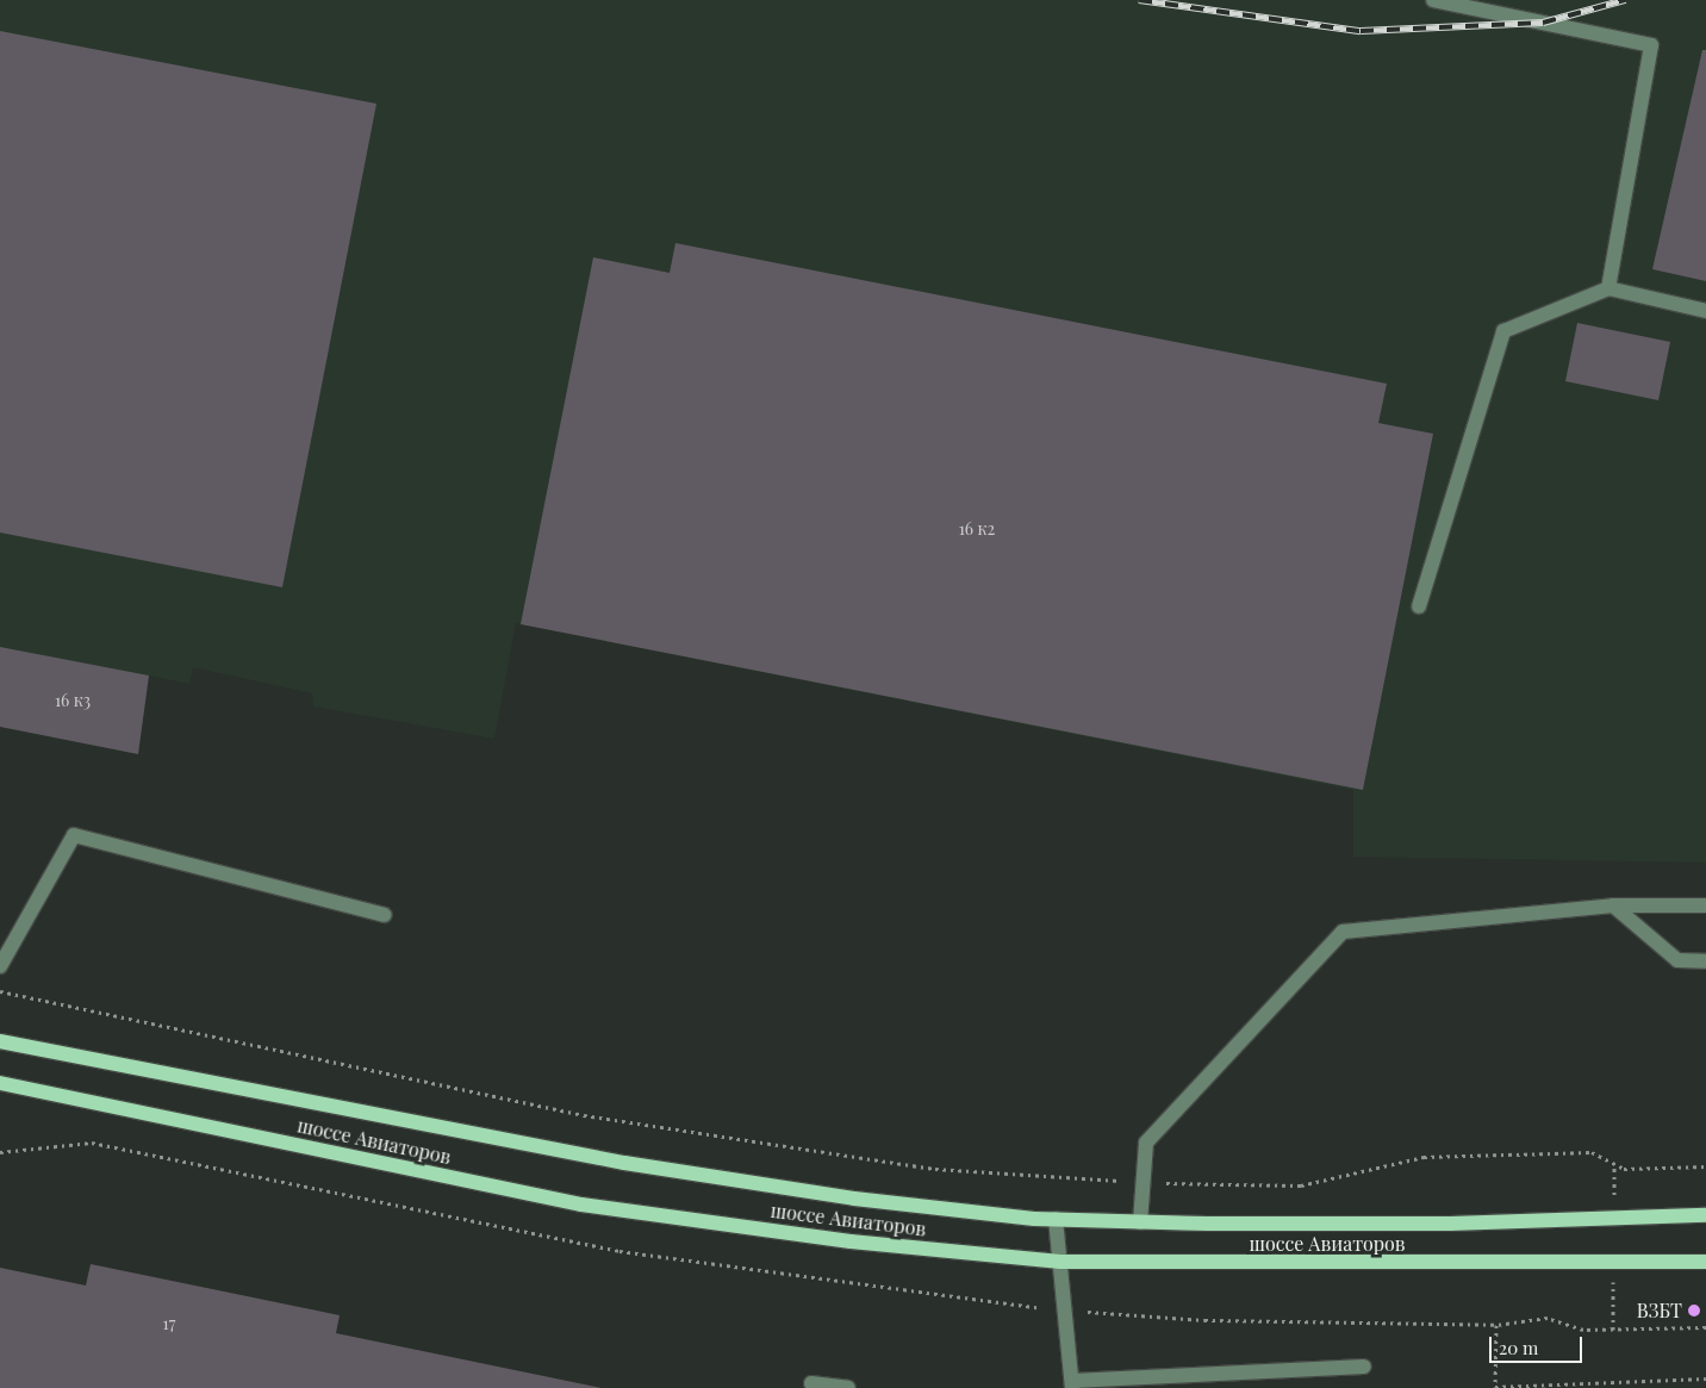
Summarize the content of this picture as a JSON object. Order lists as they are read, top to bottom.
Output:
{
  "streets": {
    "main road": ["шоссе Авиаторов"]
  },
  "places": ["ВЗБТ"],
  "house_numbers": ["16 к2", "16 к3", "17"],
  "scale_bar": "20 m"
}
